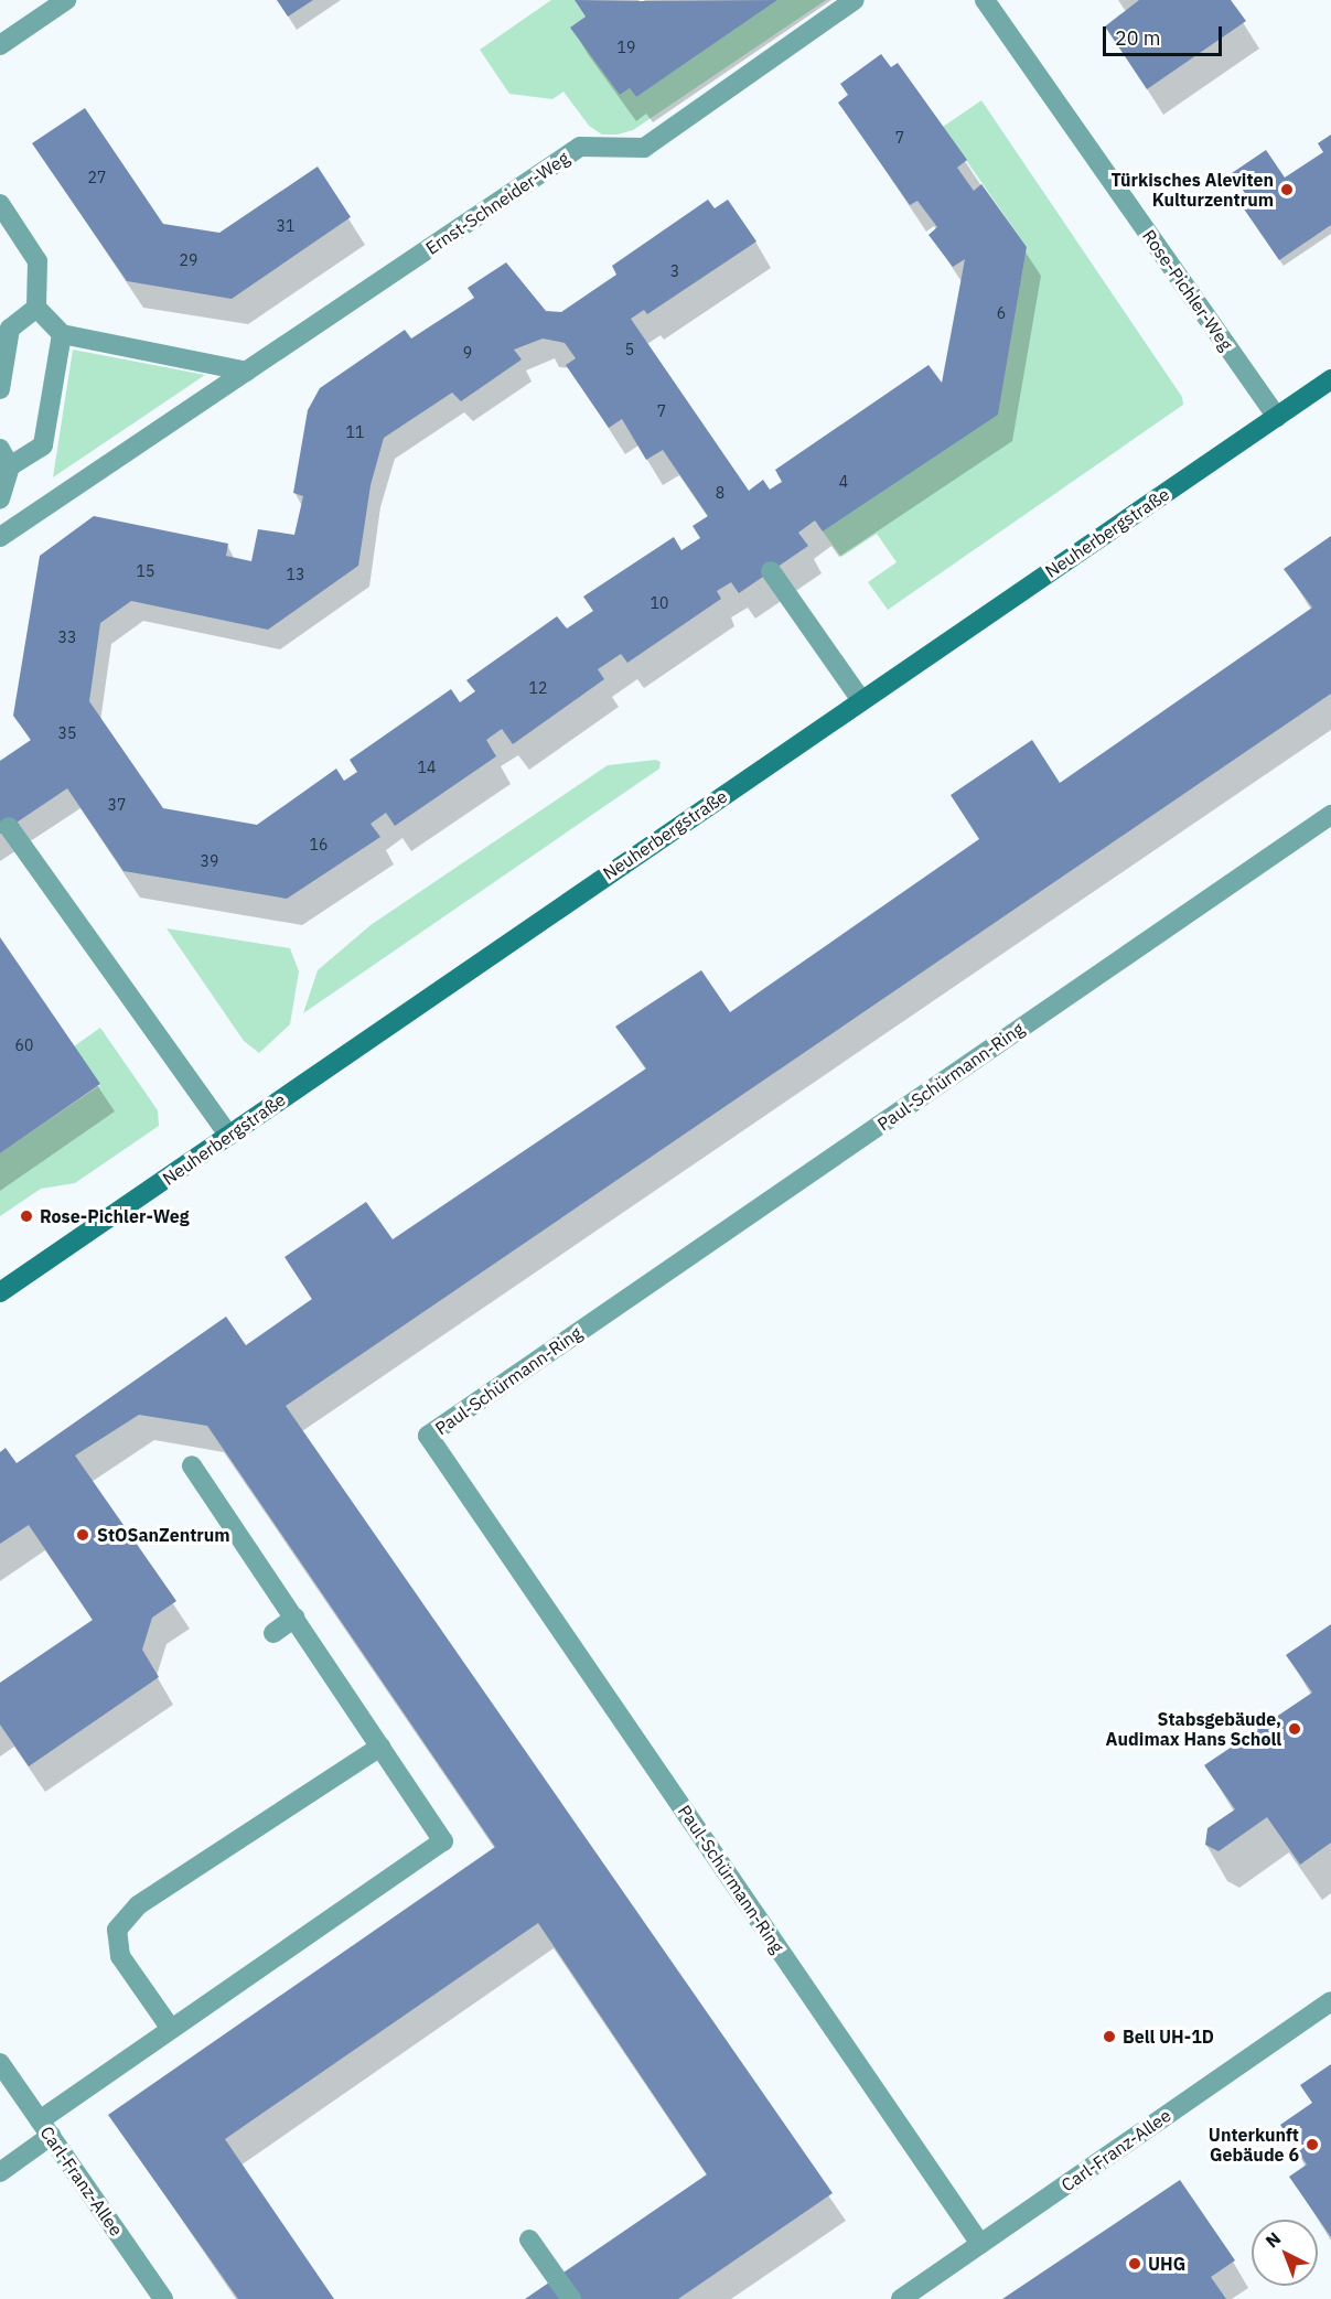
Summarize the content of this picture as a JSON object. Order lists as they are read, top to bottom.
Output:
{
  "streets": {
    "main road": ["Neuherbergstraße"],
    "street": [
      "Ernst-Schneider-Weg",
      "Rose-Pichler-Weg",
      "Paul-Schürmann-Ring",
      "Carl-Franz-Allee"
    ]
  },
  "crossings": [
    ["Rose-Pichler-Weg", "Neuherbergstraße"],
    ["Paul-Schürmann-Ring", "Carl-Franz-Allee"]
  ],
  "places": [
    "Türkisches Aleviten Kulturzentrum",
    "Rose-Pichler-Weg",
    "StOSanZentrum",
    "Stabsgebäude, Audimax Hans Scholl",
    "Bell UH-1D",
    "Unterkunft Gebäude 6",
    "UHG"
  ],
  "house_numbers": [
    "19",
    "7",
    "27",
    "31",
    "29",
    "3",
    "6",
    "5",
    "9",
    "7",
    "11",
    "4",
    "8",
    "15",
    "13",
    "10",
    "33",
    "12",
    "35",
    "14",
    "37",
    "16",
    "39",
    "60"
  ],
  "scale_bar": "20 m",
  "north": "top left"
}
